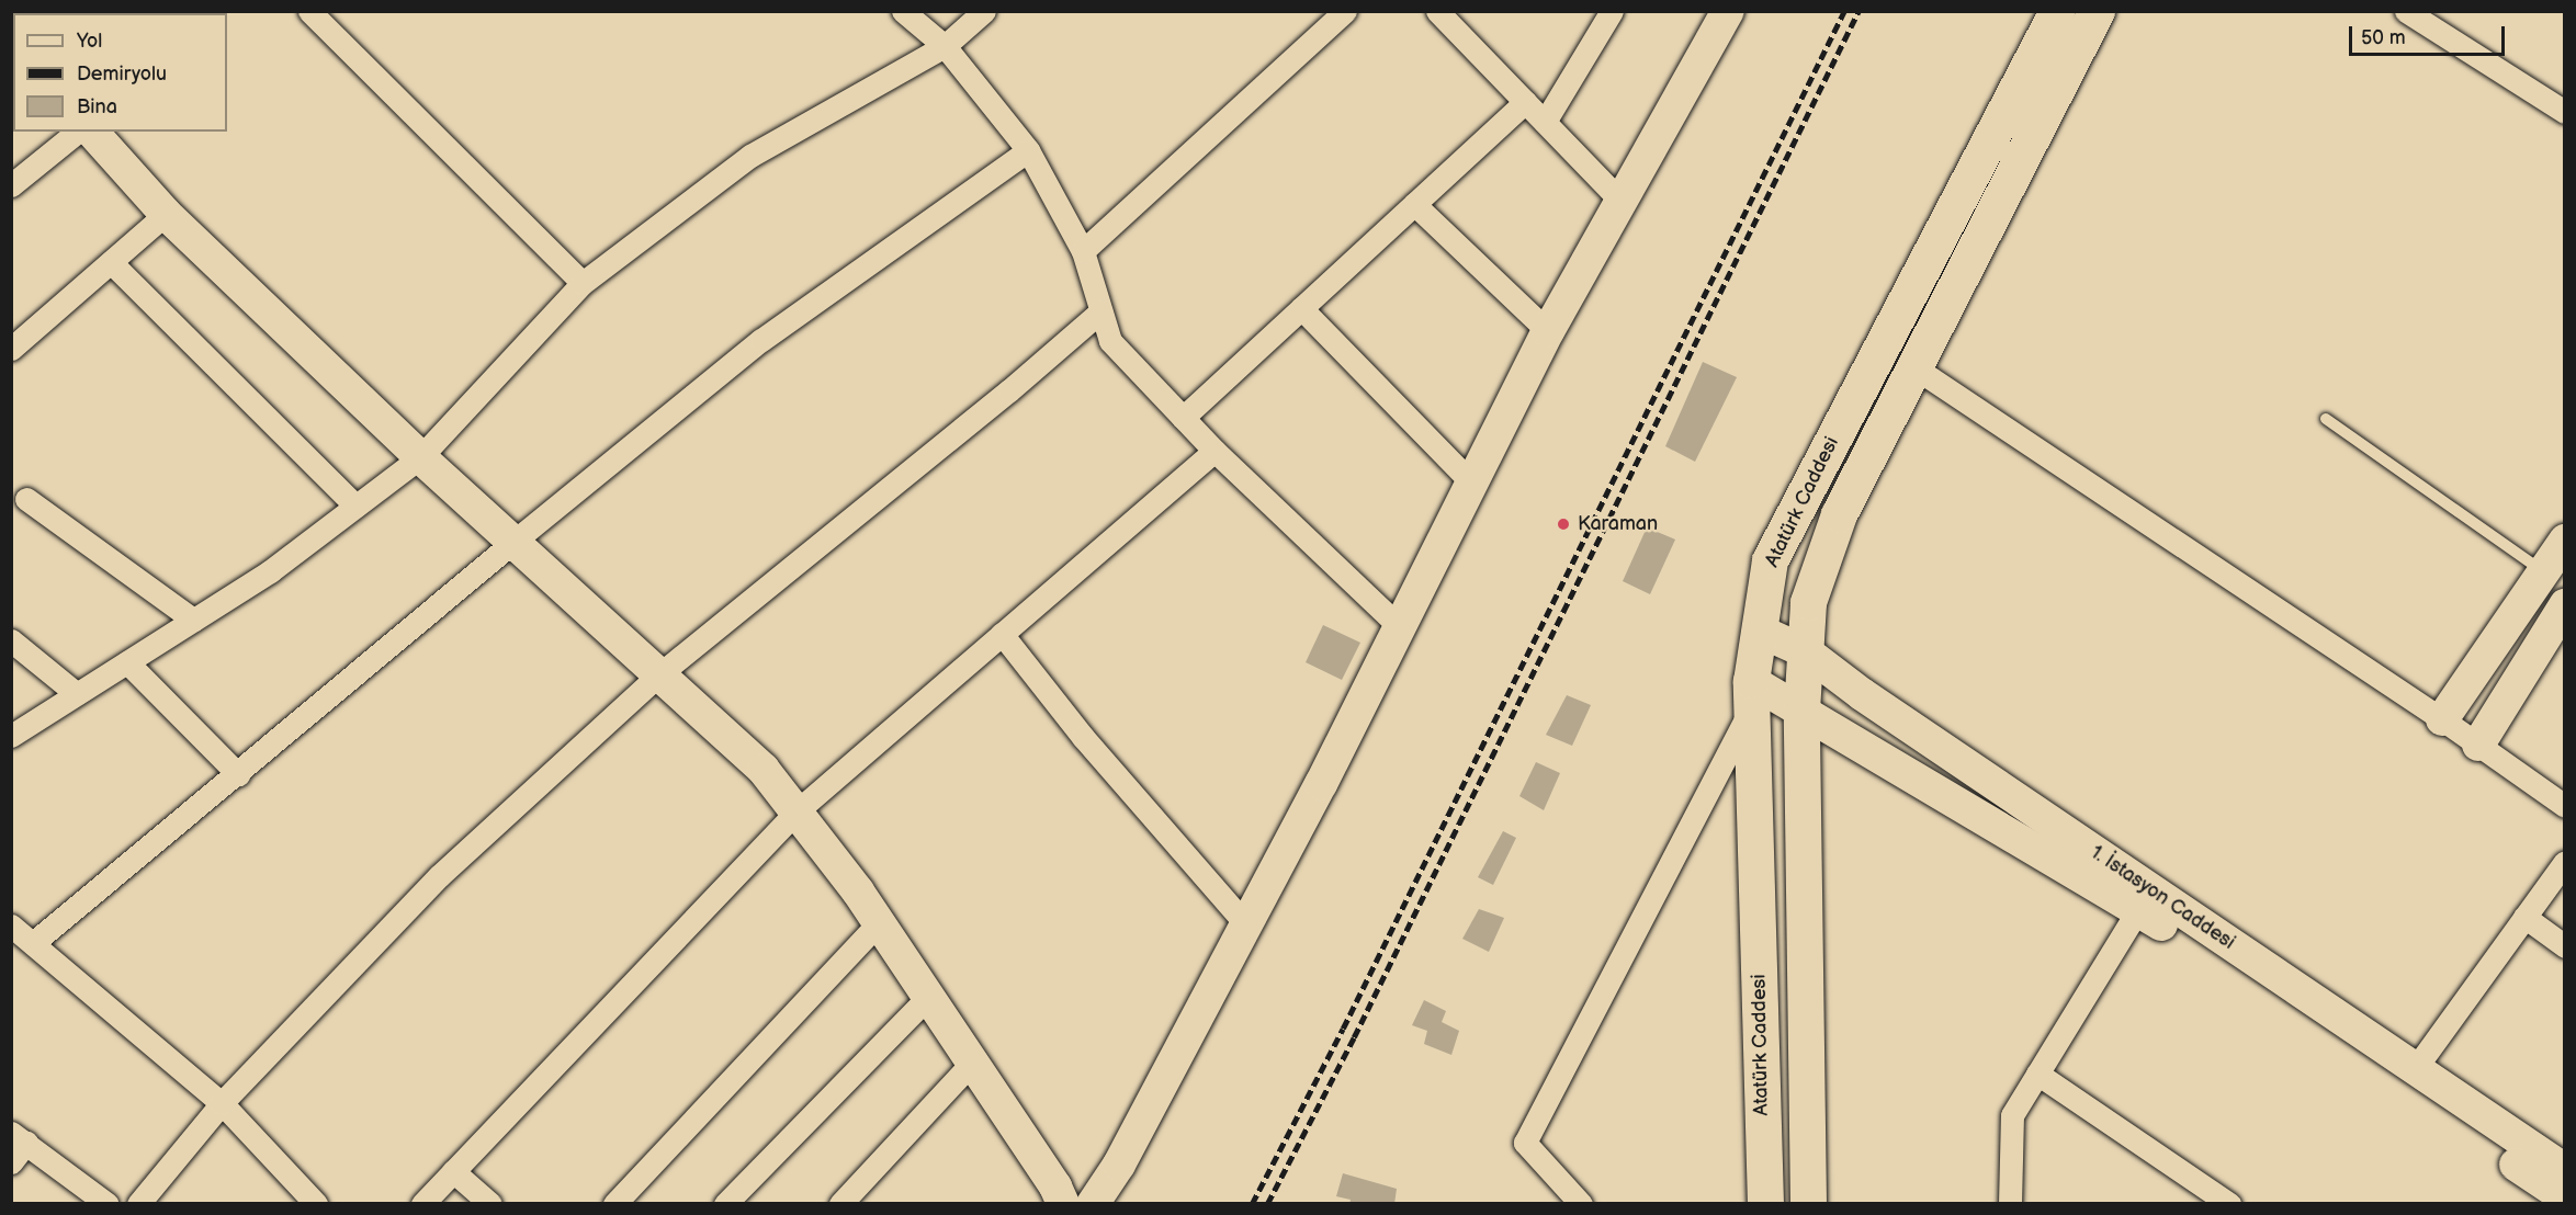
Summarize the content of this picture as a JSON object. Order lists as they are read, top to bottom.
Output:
{
  "streets": {
    "highway": ["Atatürk Caddesi"],
    "street": ["1. İstasyon Caddesi"]
  },
  "crossings": [
    ["Atatürk Caddesi", "1. İstasyon Caddesi"]
  ],
  "places": ["Karaman"],
  "legend": ["Yol", "Demiryolu", "Bina"],
  "scale_bar": "50 m"
}
